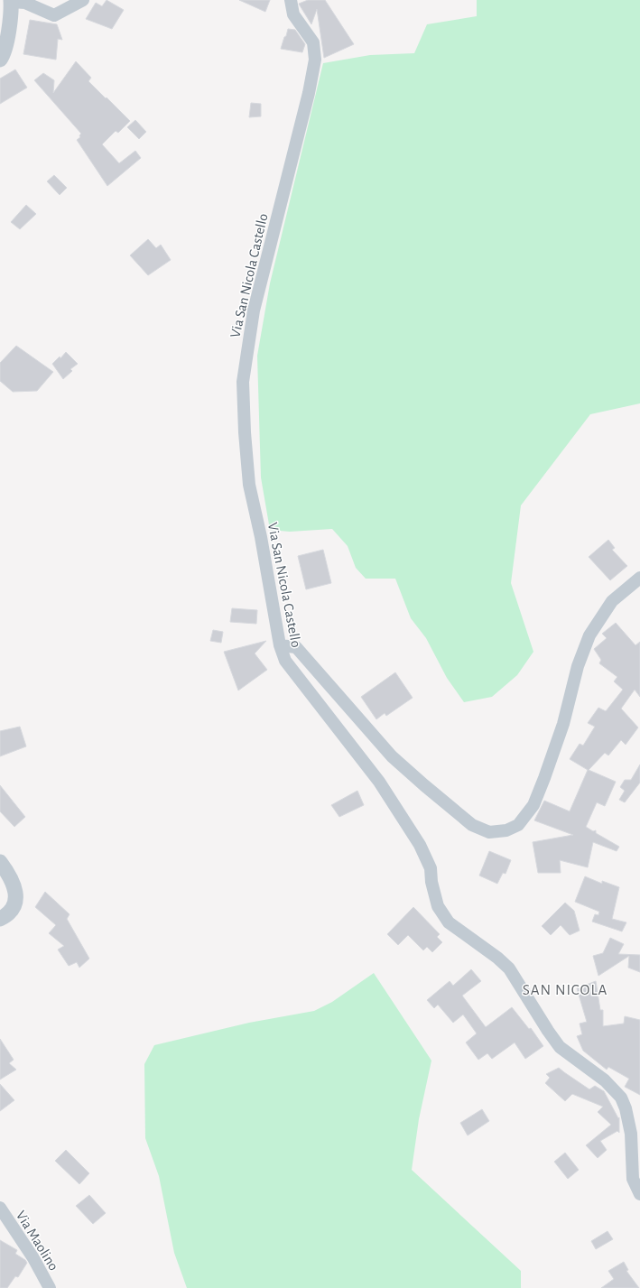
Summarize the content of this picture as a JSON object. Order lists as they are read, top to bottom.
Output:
{
  "streets": {
    "street": ["Via San Nicola Castello", "Via Maolino"]
  },
  "districts": ["SAN NICOLA"]
}
